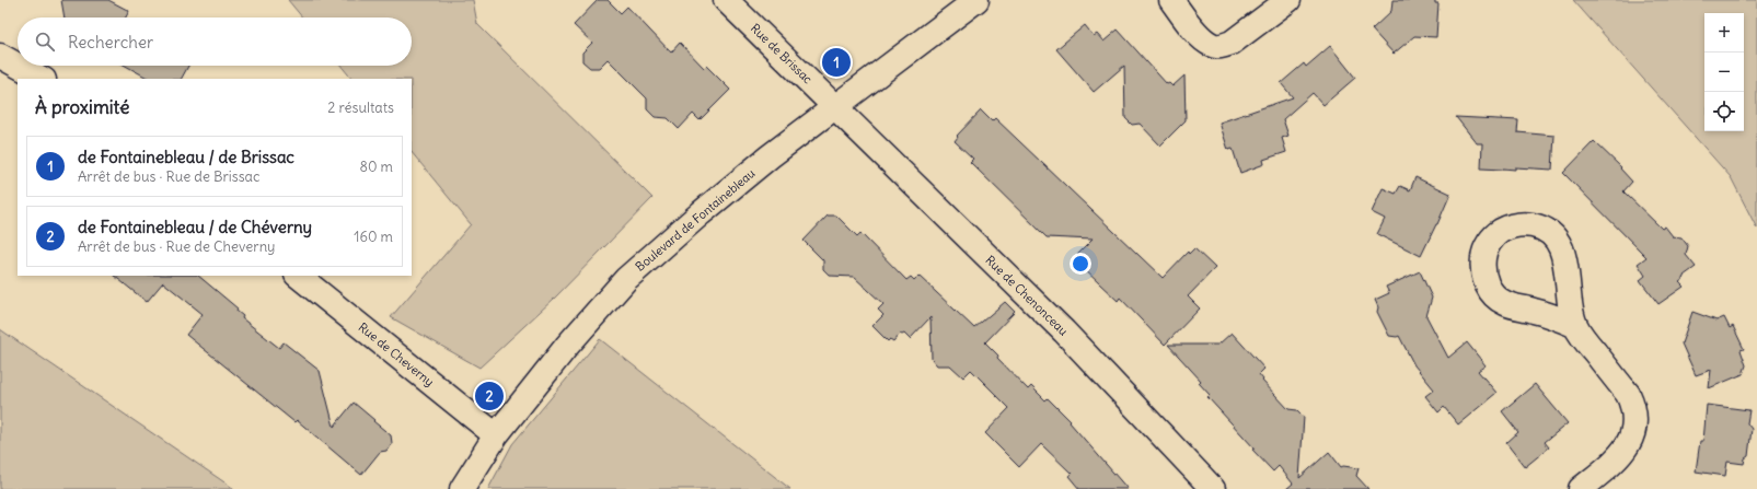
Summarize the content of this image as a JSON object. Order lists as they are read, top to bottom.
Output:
{
  "streets": {
    "street": [
      "Rue de Brissac",
      "Boulevard de Fontainebleau",
      "Rue de Chenonceau",
      "Rue de Cheverny"
    ]
  },
  "crossings": [
    ["Rue de Brissac", "Boulevard de Fontainebleau"],
    ["Rue de Brissac", "Rue de Chenonceau"],
    ["Boulevard de Fontainebleau", "Rue de Chenonceau"],
    ["Boulevard de Fontainebleau", "Rue de Cheverny"]
  ],
  "page": {
    "map_buttons": ["+", "−"],
    "search": "Rechercher",
    "pins": ["1", "2"],
    "heading": ["À proximité", "2 résultats"],
    "list": [
      {
        "mark": "1",
        "name": "de Fontainebleau / de Brissac",
        "note": "Arrêt de bus · Rue de Brissac",
        "value": "80 m"
      },
      {
        "mark": "2",
        "name": "de Fontainebleau / de Chéverny",
        "note": "Arrêt de bus · Rue de Cheverny",
        "value": "160 m"
      }
    ]
  }
}
